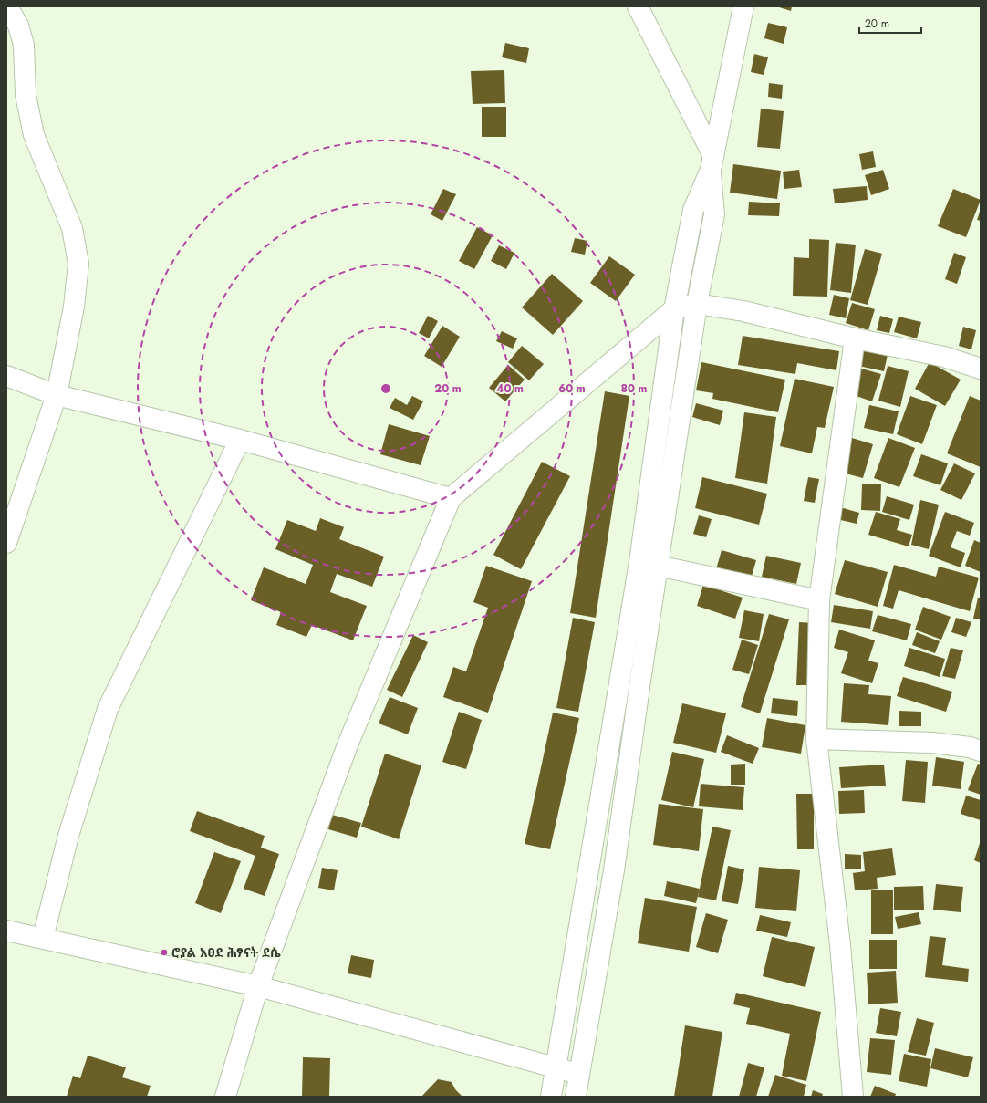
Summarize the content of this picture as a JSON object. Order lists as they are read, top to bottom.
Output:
{
  "places": ["ሮያል አፀደ ሕፃናት ደሴ"],
  "scale_bar": "20 m",
  "rings": [
    "20 m",
    "40 m",
    "60 m",
    "80 m"
  ]
}
